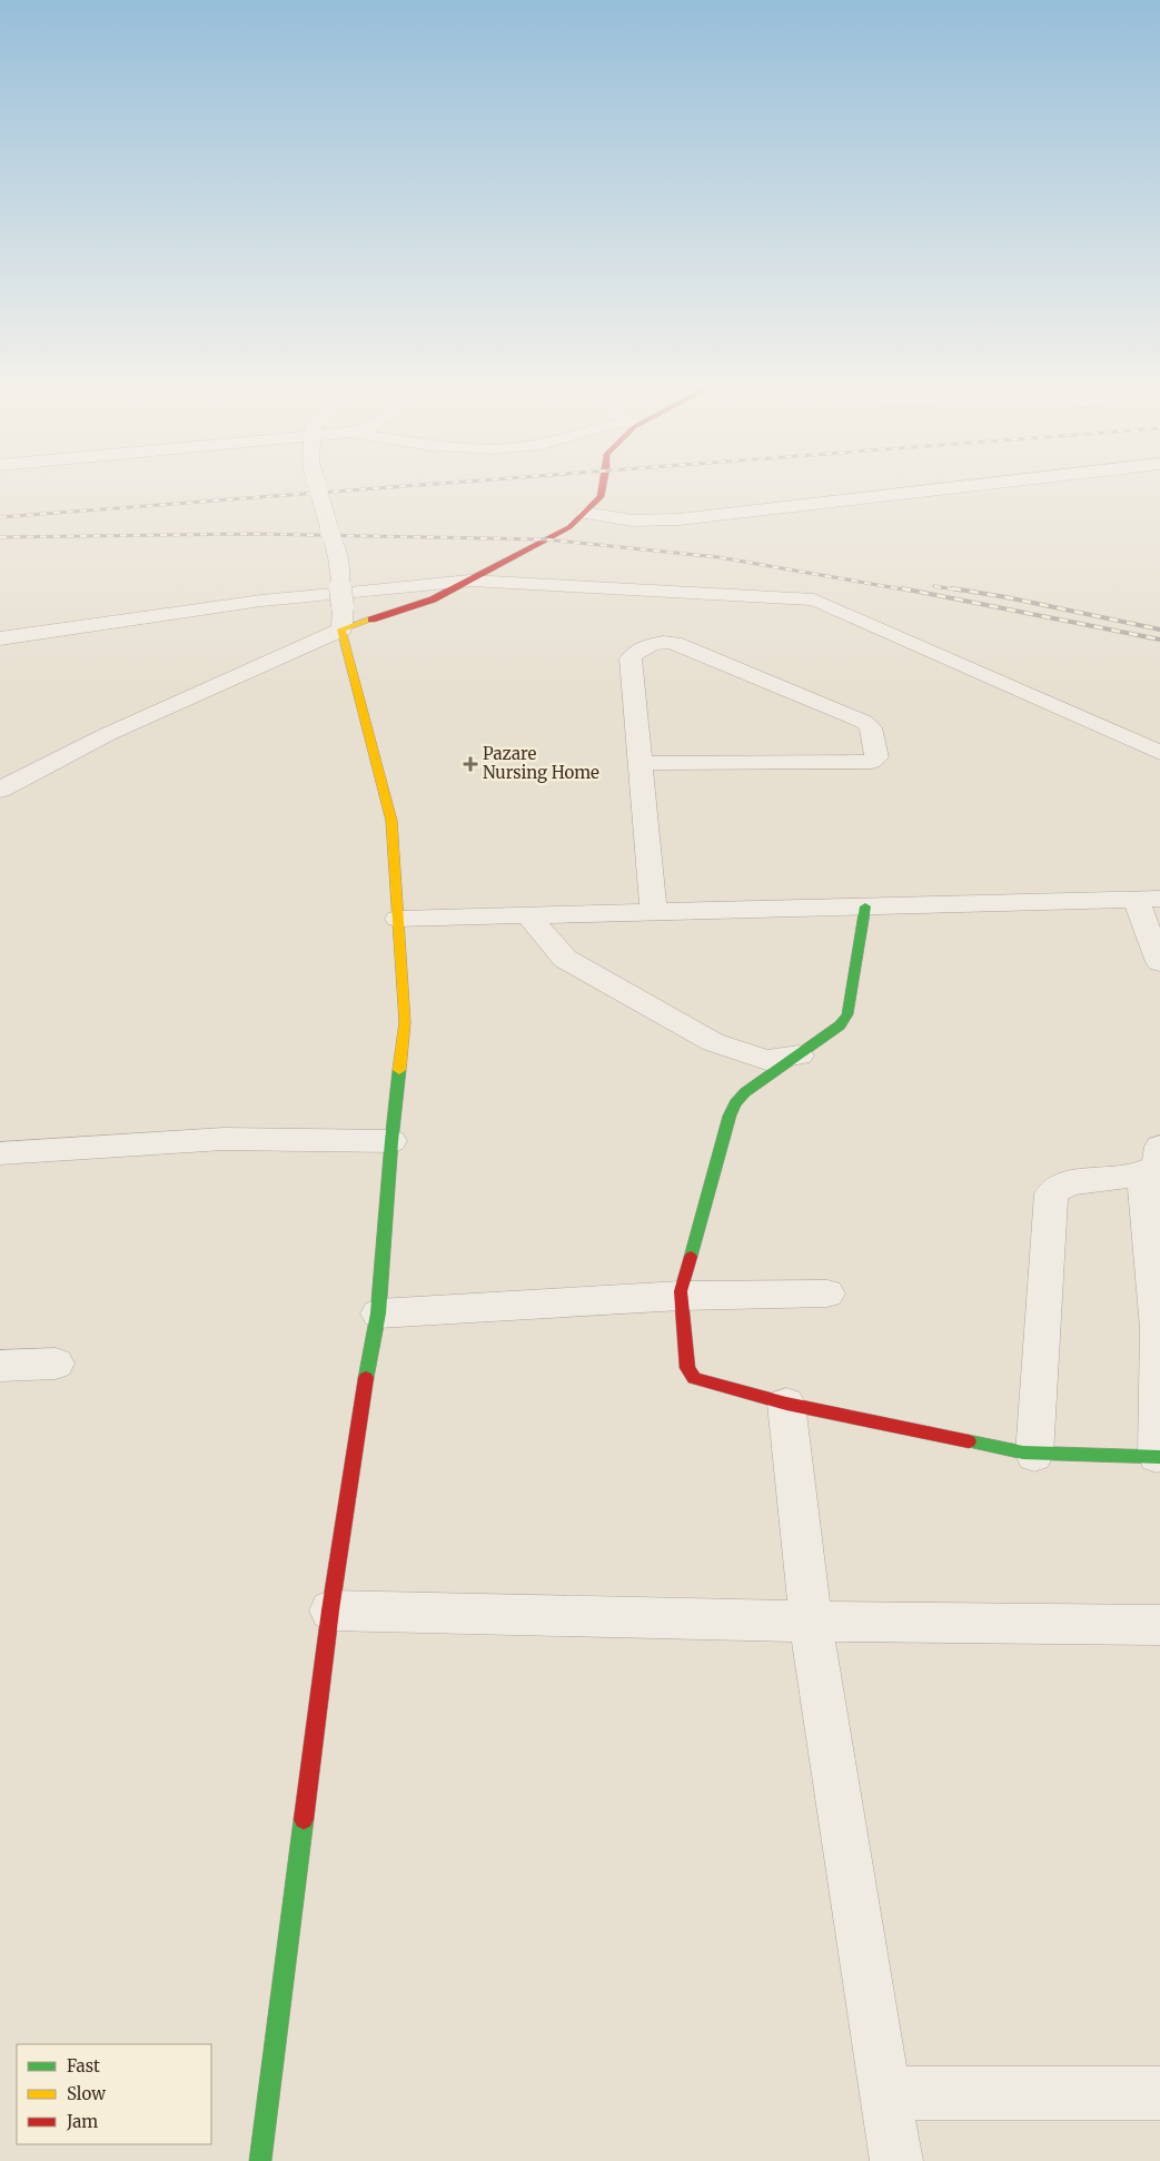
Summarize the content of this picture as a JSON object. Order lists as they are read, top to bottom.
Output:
{
  "places": {
    "health": ["Pazare Nursing Home"]
  },
  "legend": ["Fast", "Slow", "Jam"]
}
